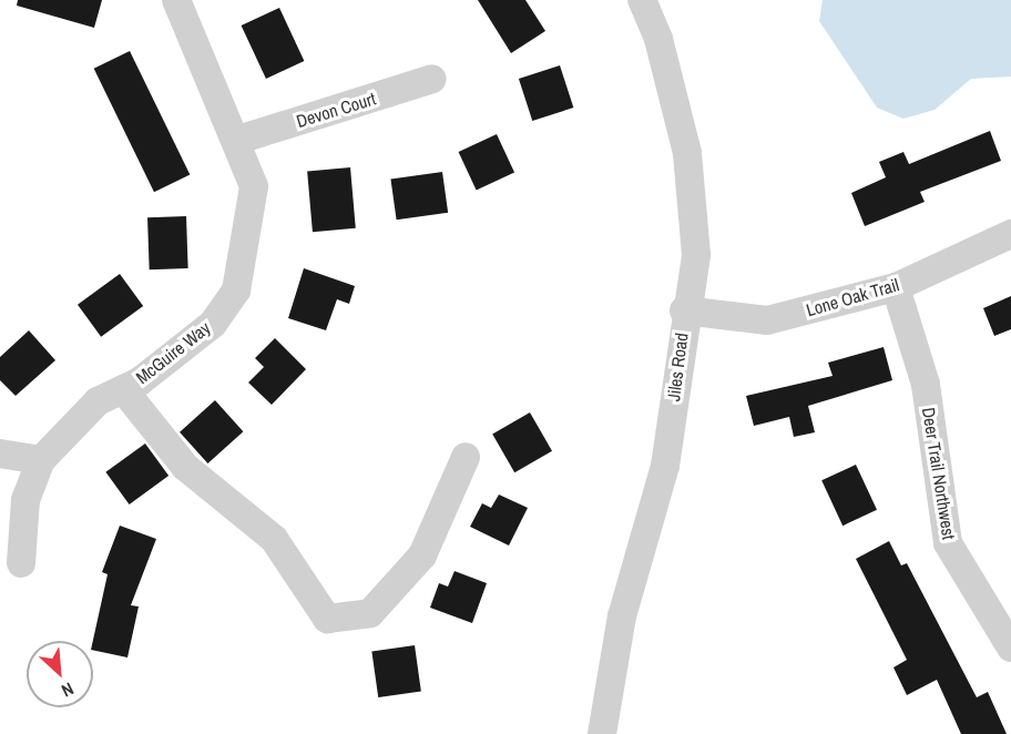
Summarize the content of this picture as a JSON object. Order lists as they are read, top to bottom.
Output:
{
  "streets": {
    "street": [
      "Devon Court",
      "Lone Oak Trail",
      "McGuire Way",
      "Jiles Road",
      "Deer Trail Northwest"
    ]
  },
  "crossings": [
    ["Devon Court", "McGuire Way"],
    ["Lone Oak Trail", "Jiles Road"],
    ["Lone Oak Trail", "Deer Trail Northwest"]
  ],
  "north": "bottom right"
}
